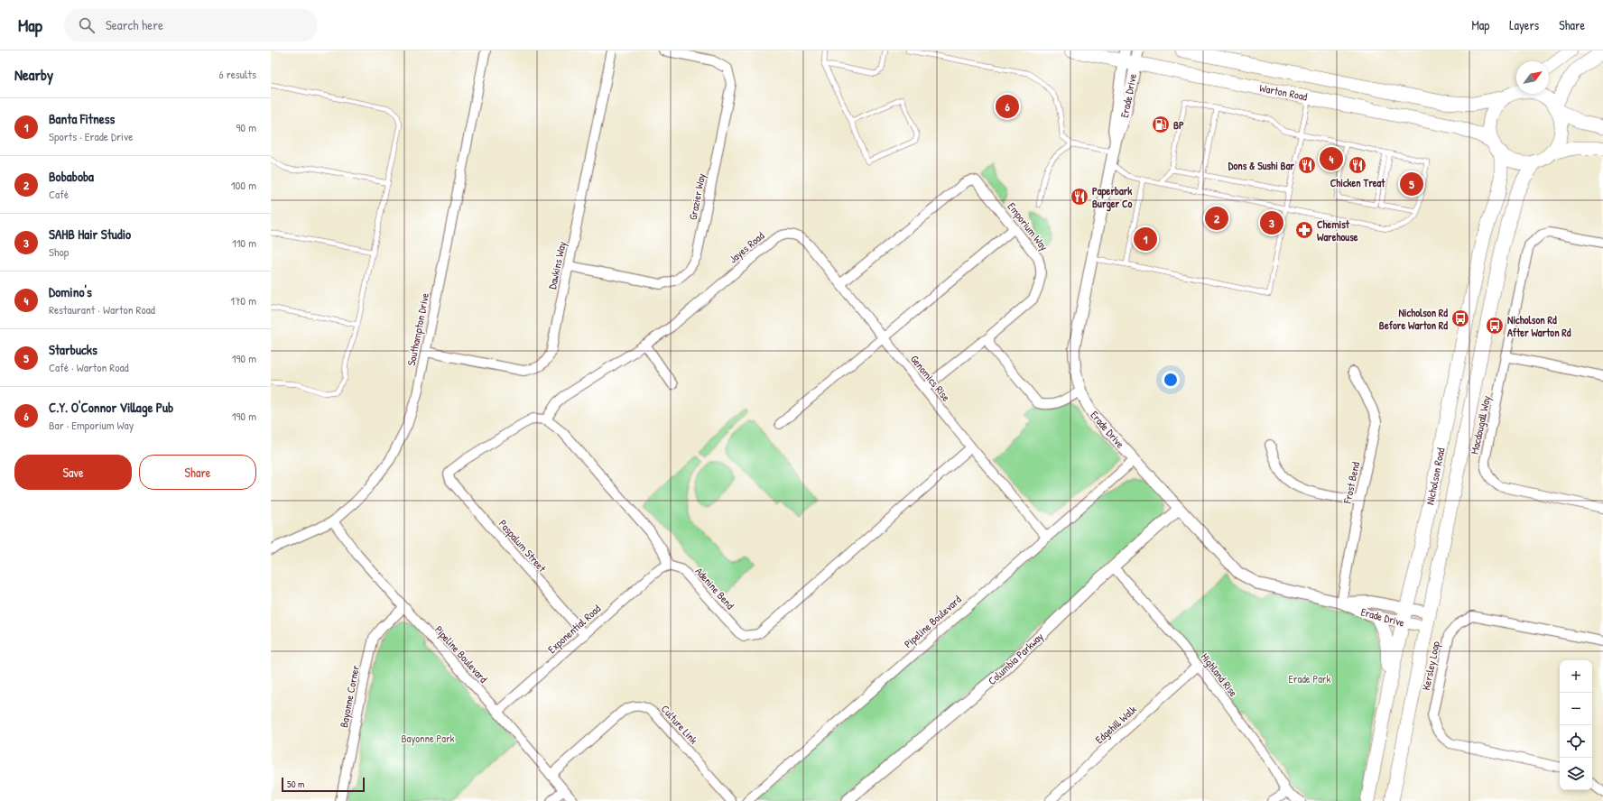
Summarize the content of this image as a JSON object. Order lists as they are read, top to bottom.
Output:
{
  "streets": {
    "main road": ["Warton Road", "Nicholson Road"],
    "street": [
      "Erade Drive",
      "Grazier Way",
      "Emporium Way",
      "Jayes Road",
      "Dawkins Way",
      "Southampton Drive",
      "Genomics Rise",
      "Macdougall Way",
      "Frost Bend",
      "Paspalum Street",
      "Adenine Bend",
      "Pipeline Boulevard",
      "Exponential Road",
      "Columbia Parkway",
      "Kersley Loop",
      "Highland Rise",
      "Bayonne Corner",
      "Culture Link",
      "Edgehill Walk"
    ]
  },
  "crossings": [
    ["Warton Road", "Erade Drive"],
    ["Erade Drive", "Nicholson Road"],
    ["Erade Drive", "Frost Bend"],
    ["Erade Drive", "Pipeline Boulevard"],
    ["Erade Drive", "Columbia Parkway"],
    ["Grazier Way", "Dawkins Way"],
    ["Emporium Way", "Jayes Road"],
    ["Emporium Way", "Genomics Rise"],
    ["Jayes Road", "Genomics Rise"],
    ["Jayes Road", "Paspalum Street"],
    ["Dawkins Way", "Southampton Drive"],
    ["Southampton Drive", "Pipeline Boulevard"],
    ["Genomics Rise", "Adenine Bend"],
    ["Genomics Rise", "Pipeline Boulevard"],
    ["Paspalum Street", "Exponential Road"],
    ["Adenine Bend", "Exponential Road"],
    ["Pipeline Boulevard", "Exponential Road"],
    ["Pipeline Boulevard", "Bayonne Corner"],
    ["Pipeline Boulevard", "Culture Link"],
    ["Columbia Parkway", "Highland Rise"],
    ["Highland Rise", "Edgehill Walk"]
  ],
  "parks": ["Erade Park", "Bayonne Park"],
  "places": {
    "fuel station": ["BP"],
    "restaurant": ["Dons & Sushi Bar", "Chicken Treat", "Paperbark Burger Co"],
    "pharmacy": ["Chemist Warehouse"],
    "bus stop": ["Nicholson Rd Before Warton Rd", "Nicholson Rd After Warton Rd"]
  },
  "scale_bar": "50 m",
  "north": "top right",
  "page": {
    "header": "Map",
    "search": "Search here",
    "nav": ["Map", "Layers", "Share"],
    "heading": ["Nearby", "6 results"],
    "pins": [
      "6",
      "4",
      "5",
      "2",
      "3",
      "1"
    ],
    "list": [
      {
        "mark": "1",
        "name": "Banta Fitness",
        "note": "Sports · Erade Drive",
        "value": "90 m"
      },
      {
        "mark": "2",
        "name": "Bobaboba",
        "note": "Café",
        "value": "100 m"
      },
      {
        "mark": "3",
        "name": "SAHB Hair Studio",
        "note": "Shop",
        "value": "110 m"
      },
      {
        "mark": "4",
        "name": "Domino's",
        "note": "Restaurant · Warton Road",
        "value": "170 m"
      },
      {
        "mark": "5",
        "name": "Starbucks",
        "note": "Café · Warton Road",
        "value": "190 m"
      },
      {
        "mark": "6",
        "name": "C.Y. O'Connor Village Pub",
        "note": "Bar · Emporium Way",
        "value": "190 m"
      }
    ],
    "buttons": ["Save", "Share"],
    "map_buttons": ["+", "−"],
    "scale": "50 m"
  }
}
